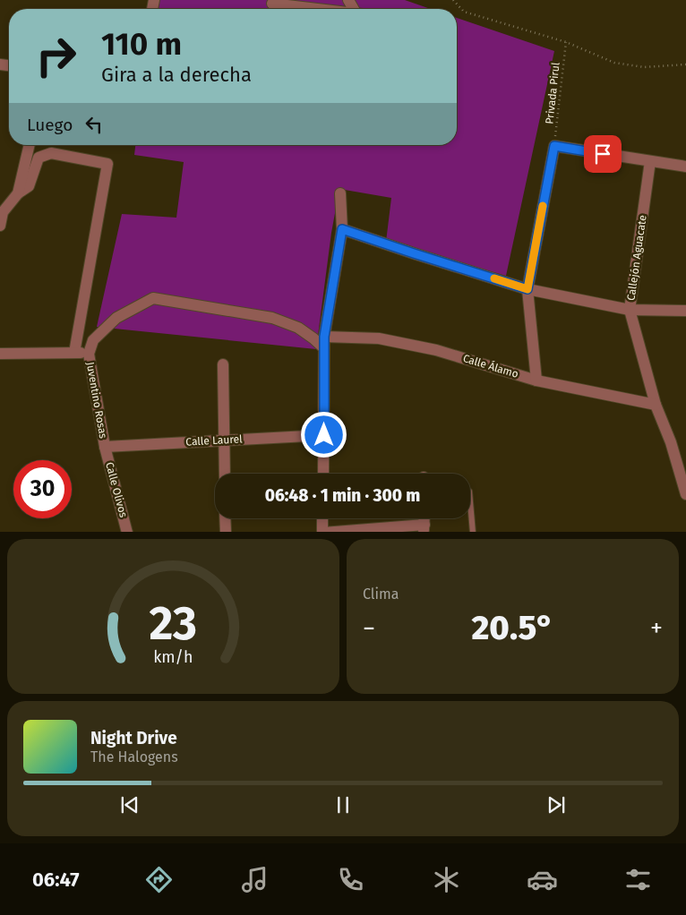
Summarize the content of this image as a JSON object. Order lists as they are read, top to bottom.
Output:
{
  "streets": {
    "street": [
      "Callejón Aguacate",
      "Calle Álamo",
      "Juventino Rosas",
      "Calle Laurel",
      "Calle Olivos"
    ],
    "path": ["Privada Pirul"]
  },
  "crossings": [
    ["Callejón Aguacate", "Calle Álamo"],
    ["Juventino Rosas", "Calle Laurel"],
    ["Juventino Rosas", "Calle Olivos"],
    ["Calle Laurel", "Calle Olivos"]
  ],
  "page": {
    "turn": ["110 m", "Gira a la derecha"],
    "then": "Luego",
    "limit": "30",
    "trip": "06:48 · 1 min · 300 m",
    "tile": "Clima",
    "heat": ["−", "20.5°", "+"],
    "song": ["Night Drive", "The Halogens"],
    "tabs": "06:47",
    "gauge": ["23", "km/h"]
  }
}
